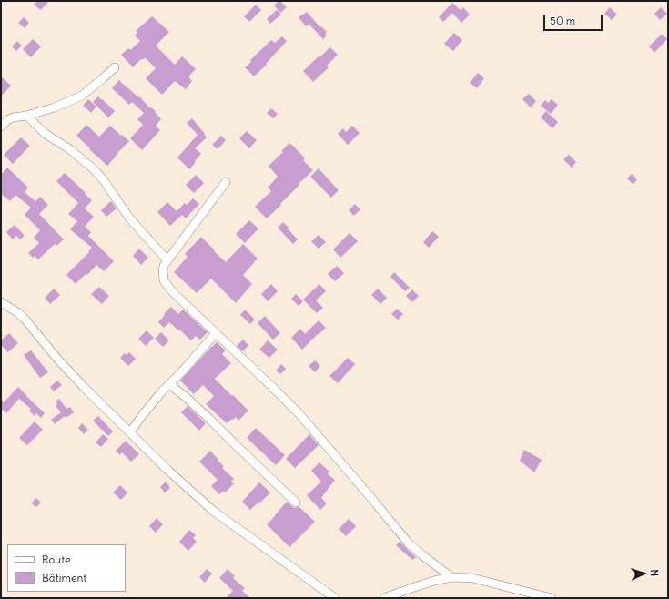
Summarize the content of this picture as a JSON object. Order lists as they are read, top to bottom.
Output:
{
  "legend": ["Route", "Bâtiment"],
  "scale_bar": "50 m",
  "north": "right"
}
